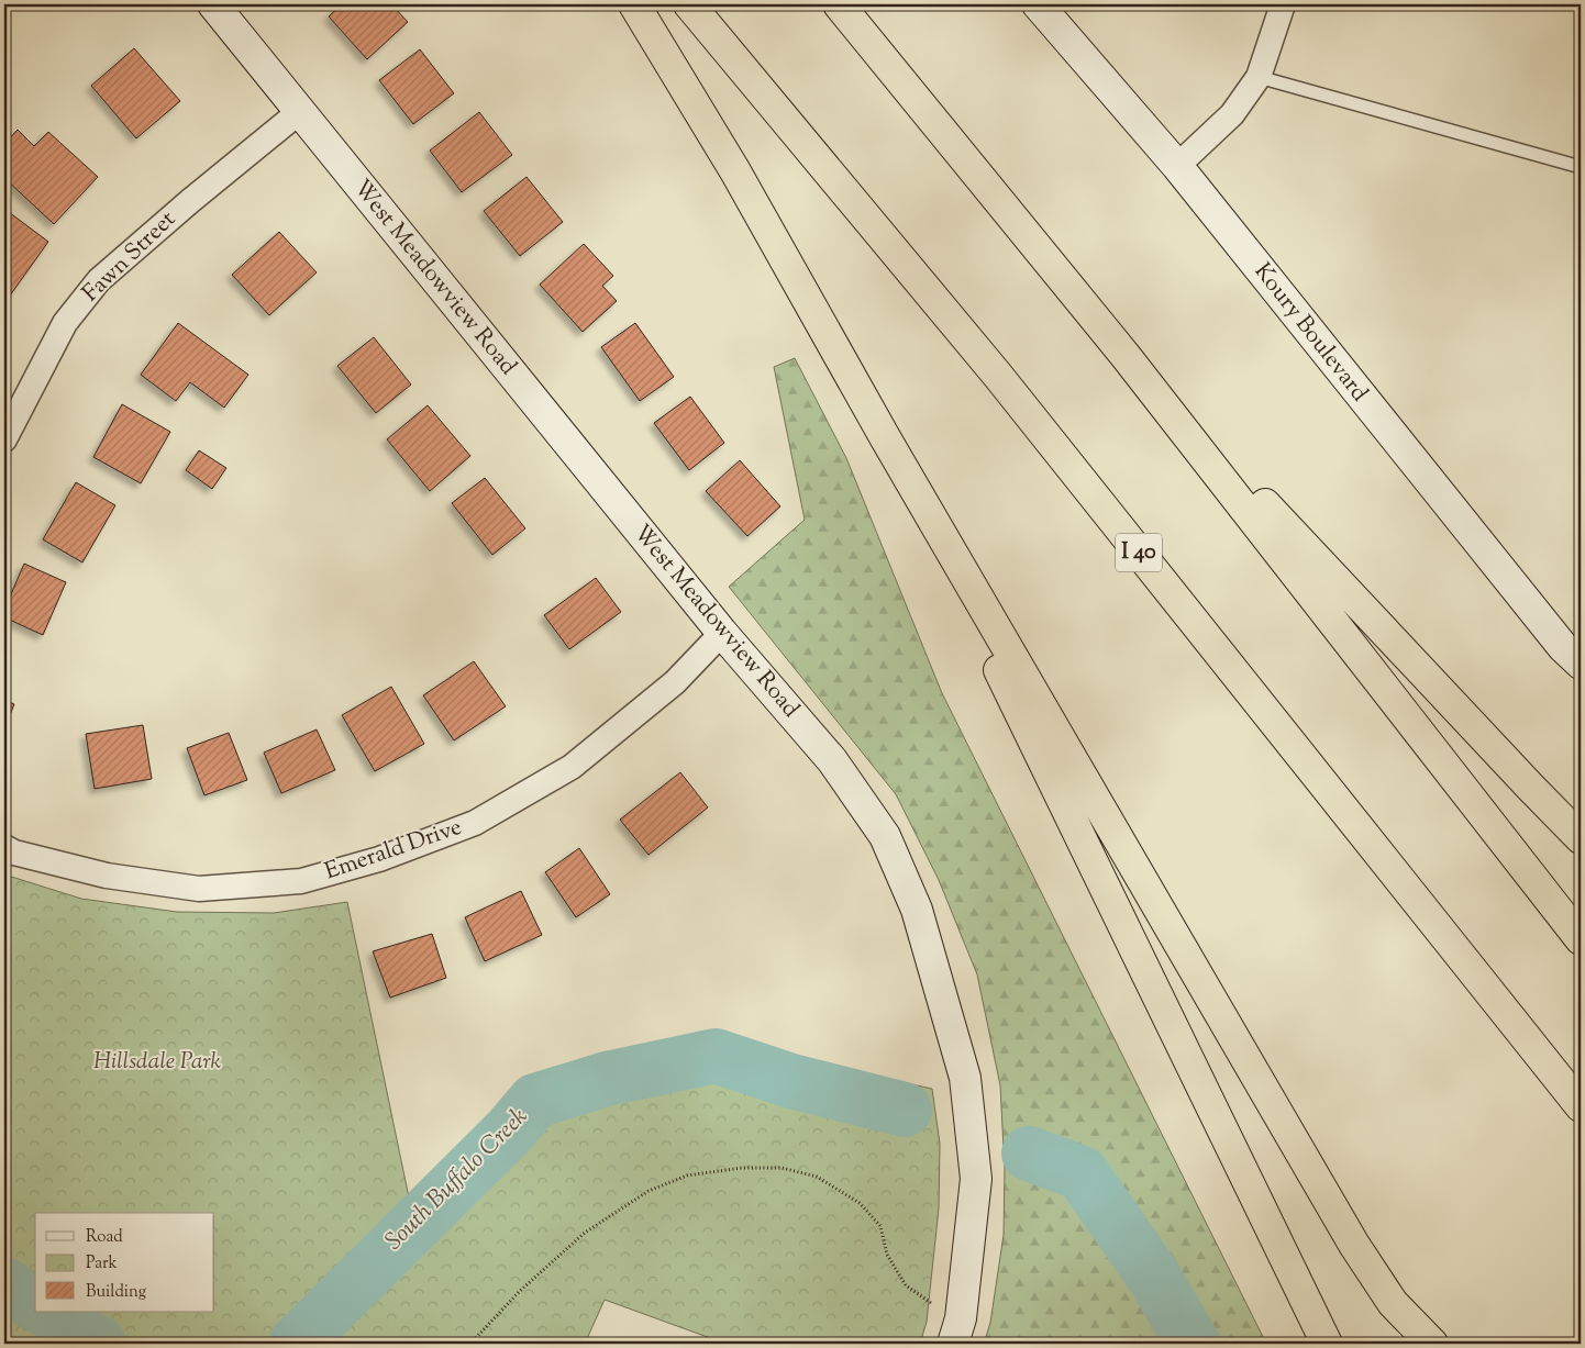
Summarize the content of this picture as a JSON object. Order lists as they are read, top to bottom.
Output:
{
  "streets": {
    "highway": ["I 40"],
    "street": [
      "Fawn Street",
      "West Meadowview Road",
      "Koury Boulevard",
      "Emerald Drive"
    ]
  },
  "crossings": [
    ["Fawn Street", "West Meadowview Road"],
    ["West Meadowview Road", "Emerald Drive"]
  ],
  "water": ["South Buffalo Creek"],
  "parks": ["Hillsdale Park"],
  "legend": ["Road", "Park", "Building"]
}
